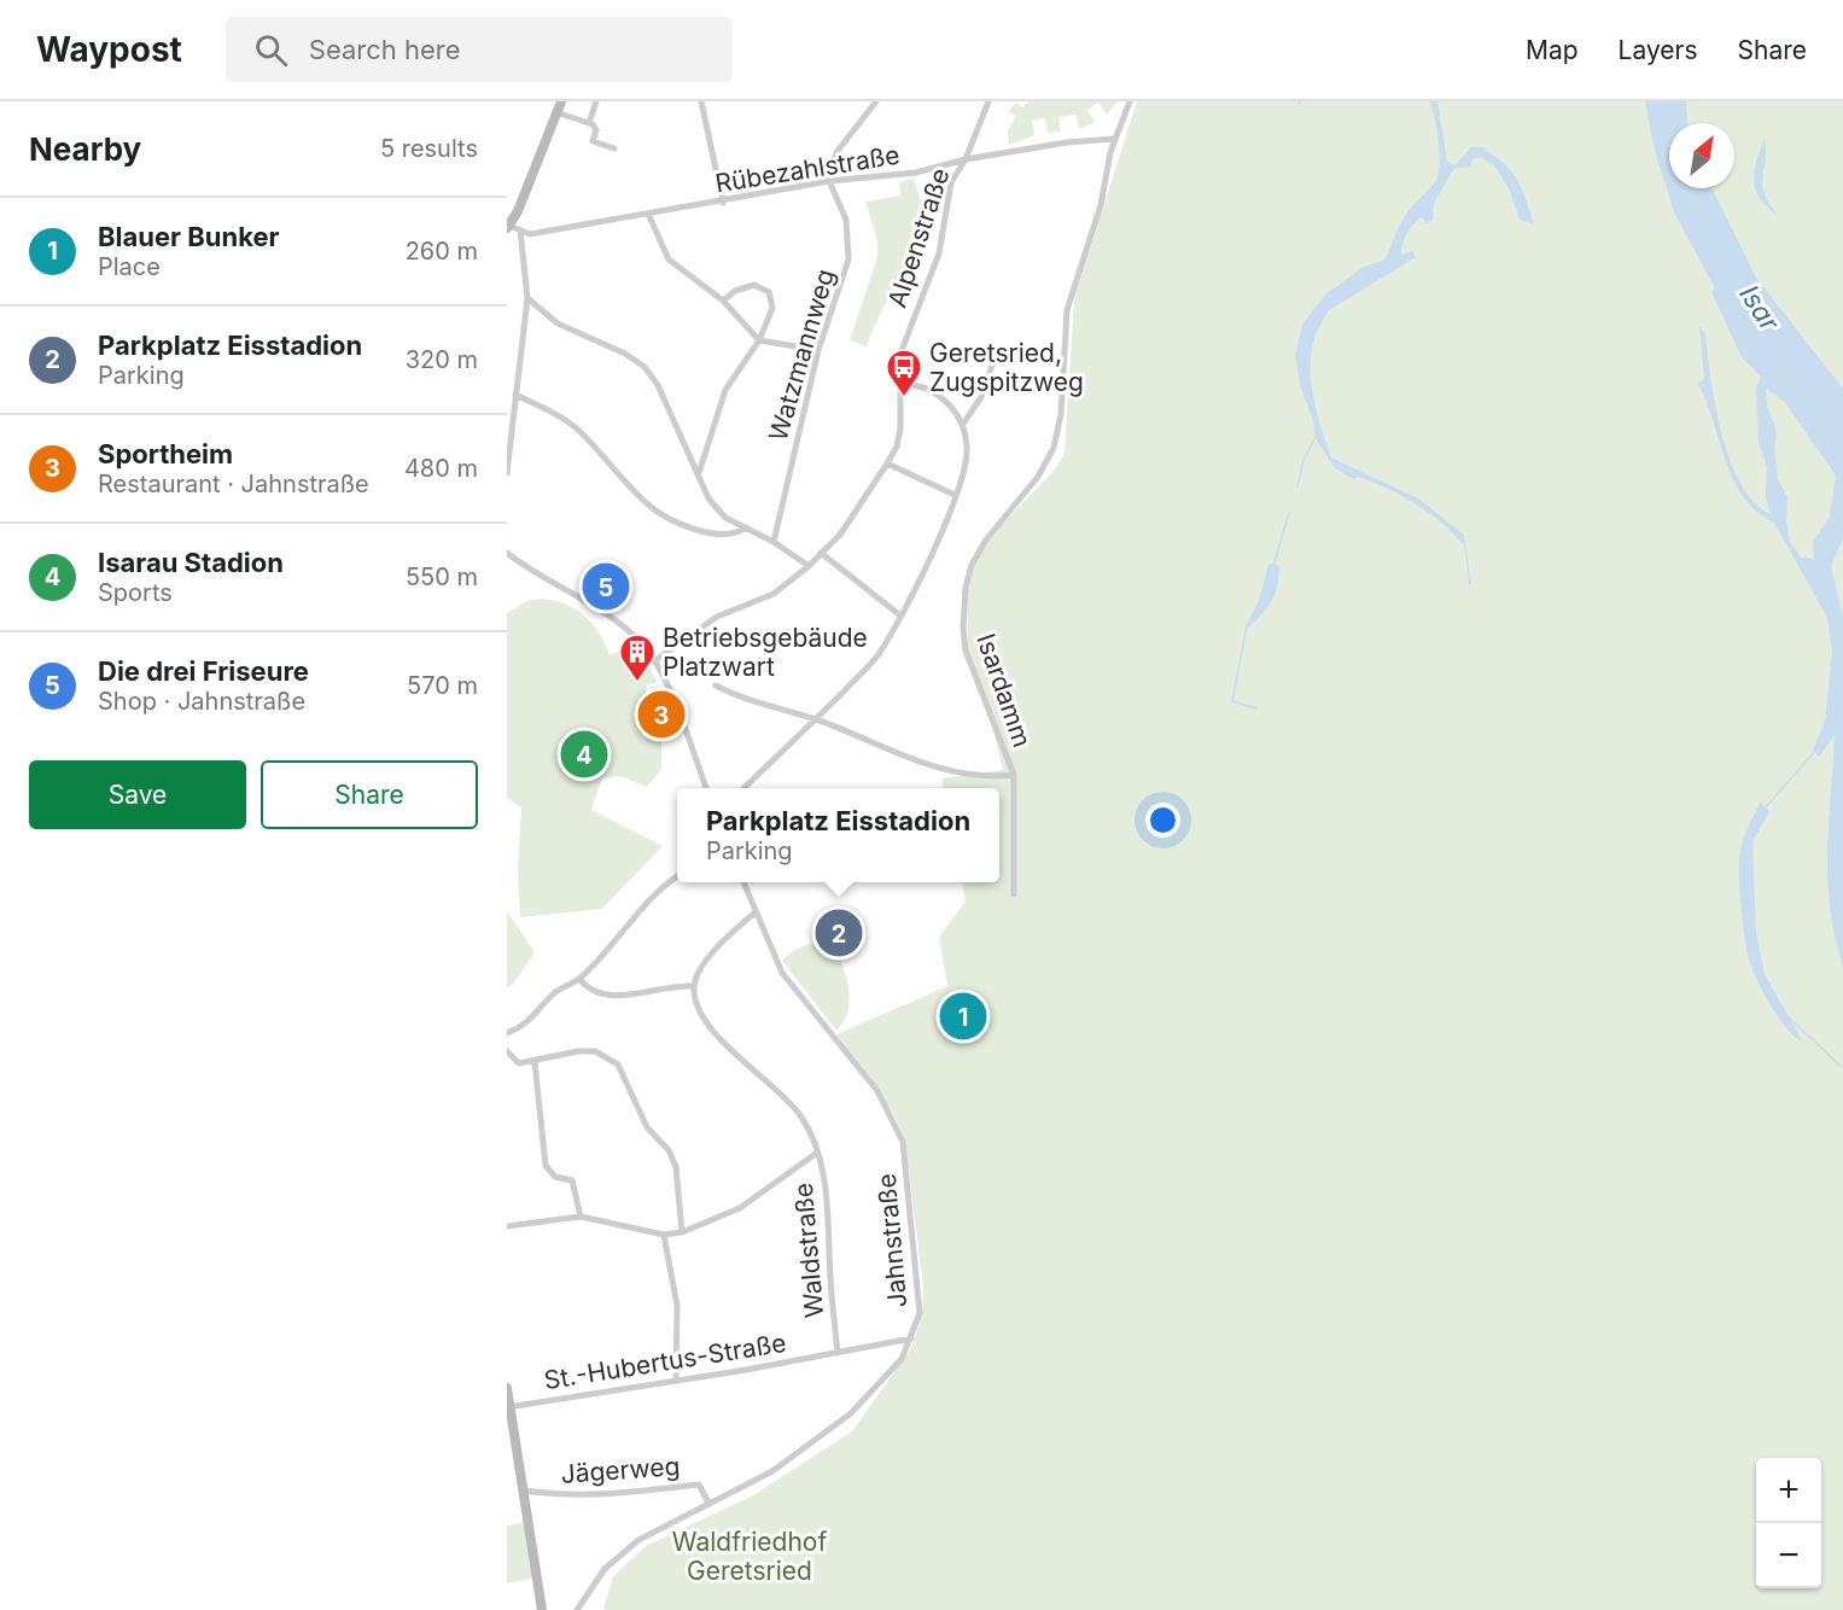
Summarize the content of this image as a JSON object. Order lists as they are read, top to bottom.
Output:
{
  "streets": {
    "street": [
      "Rübezahlstraße",
      "Alpenstraße",
      "Watzmannweg",
      "Isardamm",
      "Jahnstraße",
      "Waldstraße",
      "St.-Hubertus-Straße",
      "Jägerweg"
    ]
  },
  "crossings": [
    ["Rübezahlstraße", "Alpenstraße"],
    ["Rübezahlstraße", "Watzmannweg"],
    ["Rübezahlstraße", "Isardamm"],
    ["Jahnstraße", "St.-Hubertus-Straße"],
    ["Jahnstraße", "Jägerweg"],
    ["Waldstraße", "St.-Hubertus-Straße"]
  ],
  "water": ["Isar"],
  "parks": ["Waldfriedhof Geretsried"],
  "places": {
    "bus stop": ["Geretsried, Zugspitzweg"],
    "building": ["Betriebsgebäude Platzwart"]
  },
  "north": "top right",
  "page": {
    "header": "Waypost",
    "search": "Search here",
    "nav": ["Map", "Layers", "Share"],
    "heading": ["Nearby", "5 results"],
    "list": [
      {
        "mark": "1",
        "name": "Blauer Bunker",
        "note": "Place",
        "value": "260 m"
      },
      {
        "mark": "2",
        "name": "Parkplatz Eisstadion",
        "note": "Parking",
        "value": "320 m"
      },
      {
        "mark": "3",
        "name": "Sportheim",
        "note": "Restaurant · Jahnstraße",
        "value": "480 m"
      },
      {
        "mark": "4",
        "name": "Isarau Stadion",
        "note": "Sports",
        "value": "550 m"
      },
      {
        "mark": "5",
        "name": "Die drei Friseure",
        "note": "Shop · Jahnstraße",
        "value": "570 m"
      }
    ],
    "pins": [
      "5",
      "3",
      "4",
      "2",
      "1"
    ],
    "buttons": ["Save", "Share"],
    "popup": ["Parkplatz Eisstadion", "Parking"],
    "map_buttons": ["+", "−"]
  }
}
